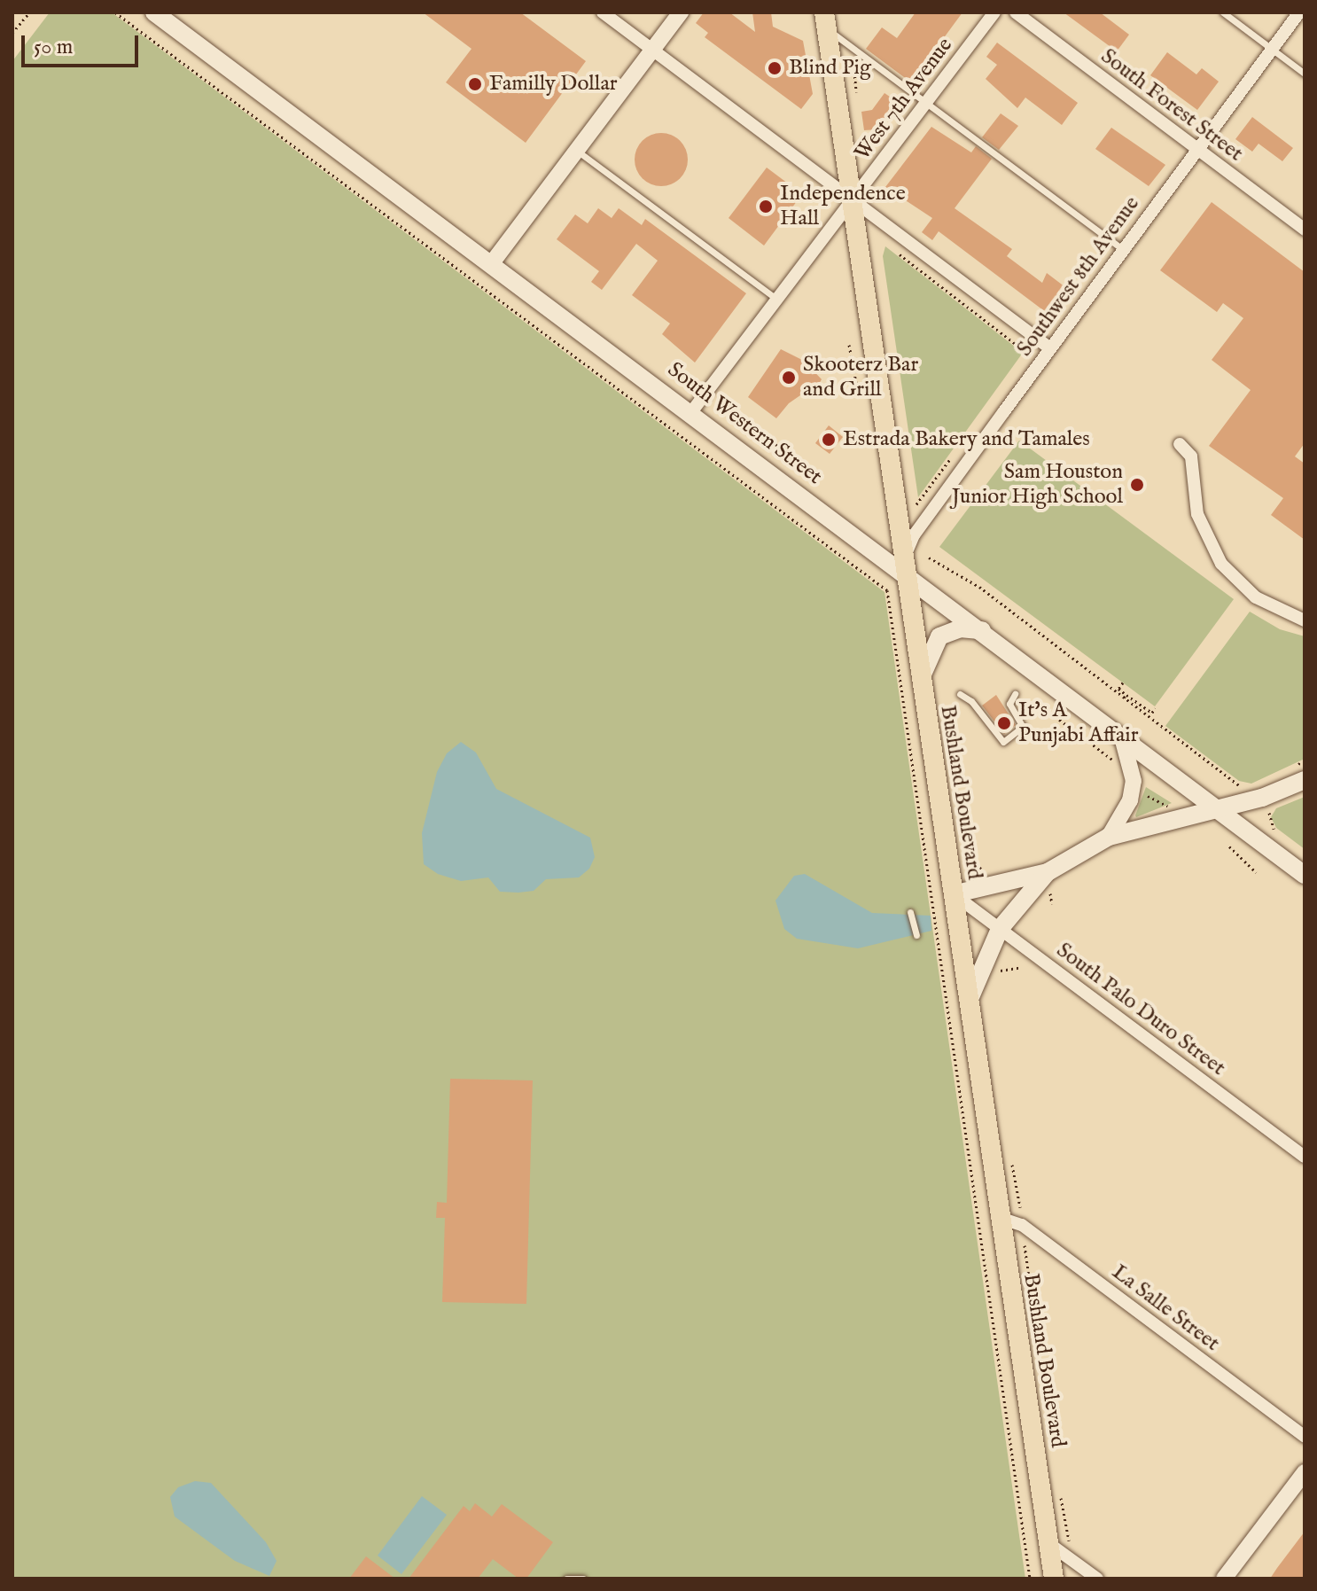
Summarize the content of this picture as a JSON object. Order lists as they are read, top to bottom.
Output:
{
  "streets": {
    "main road": ["South Western Street", "Bushland Boulevard"],
    "street": [
      "West 7th Avenue",
      "South Forest Street",
      "Southwest 8th Avenue",
      "South Palo Duro Street",
      "La Salle Street"
    ]
  },
  "crossings": [
    ["West 7th Avenue", "South Western Street"],
    ["West 7th Avenue", "Bushland Boulevard"],
    ["South Forest Street", "Southwest 8th Avenue"],
    ["Southwest 8th Avenue", "South Western Street"],
    ["Southwest 8th Avenue", "Bushland Boulevard"],
    ["South Western Street", "Bushland Boulevard"],
    ["Bushland Boulevard", "South Palo Duro Street"],
    ["Bushland Boulevard", "La Salle Street"]
  ],
  "places": [
    "Blind Pig",
    "Familly Dollar",
    "Independence Hall",
    "Skooterz Bar and Grill",
    "Estrada Bakery and Tamales",
    "Sam Houston Junior High School",
    "It's A Punjabi Affair"
  ],
  "scale_bar": "50 m"
}
